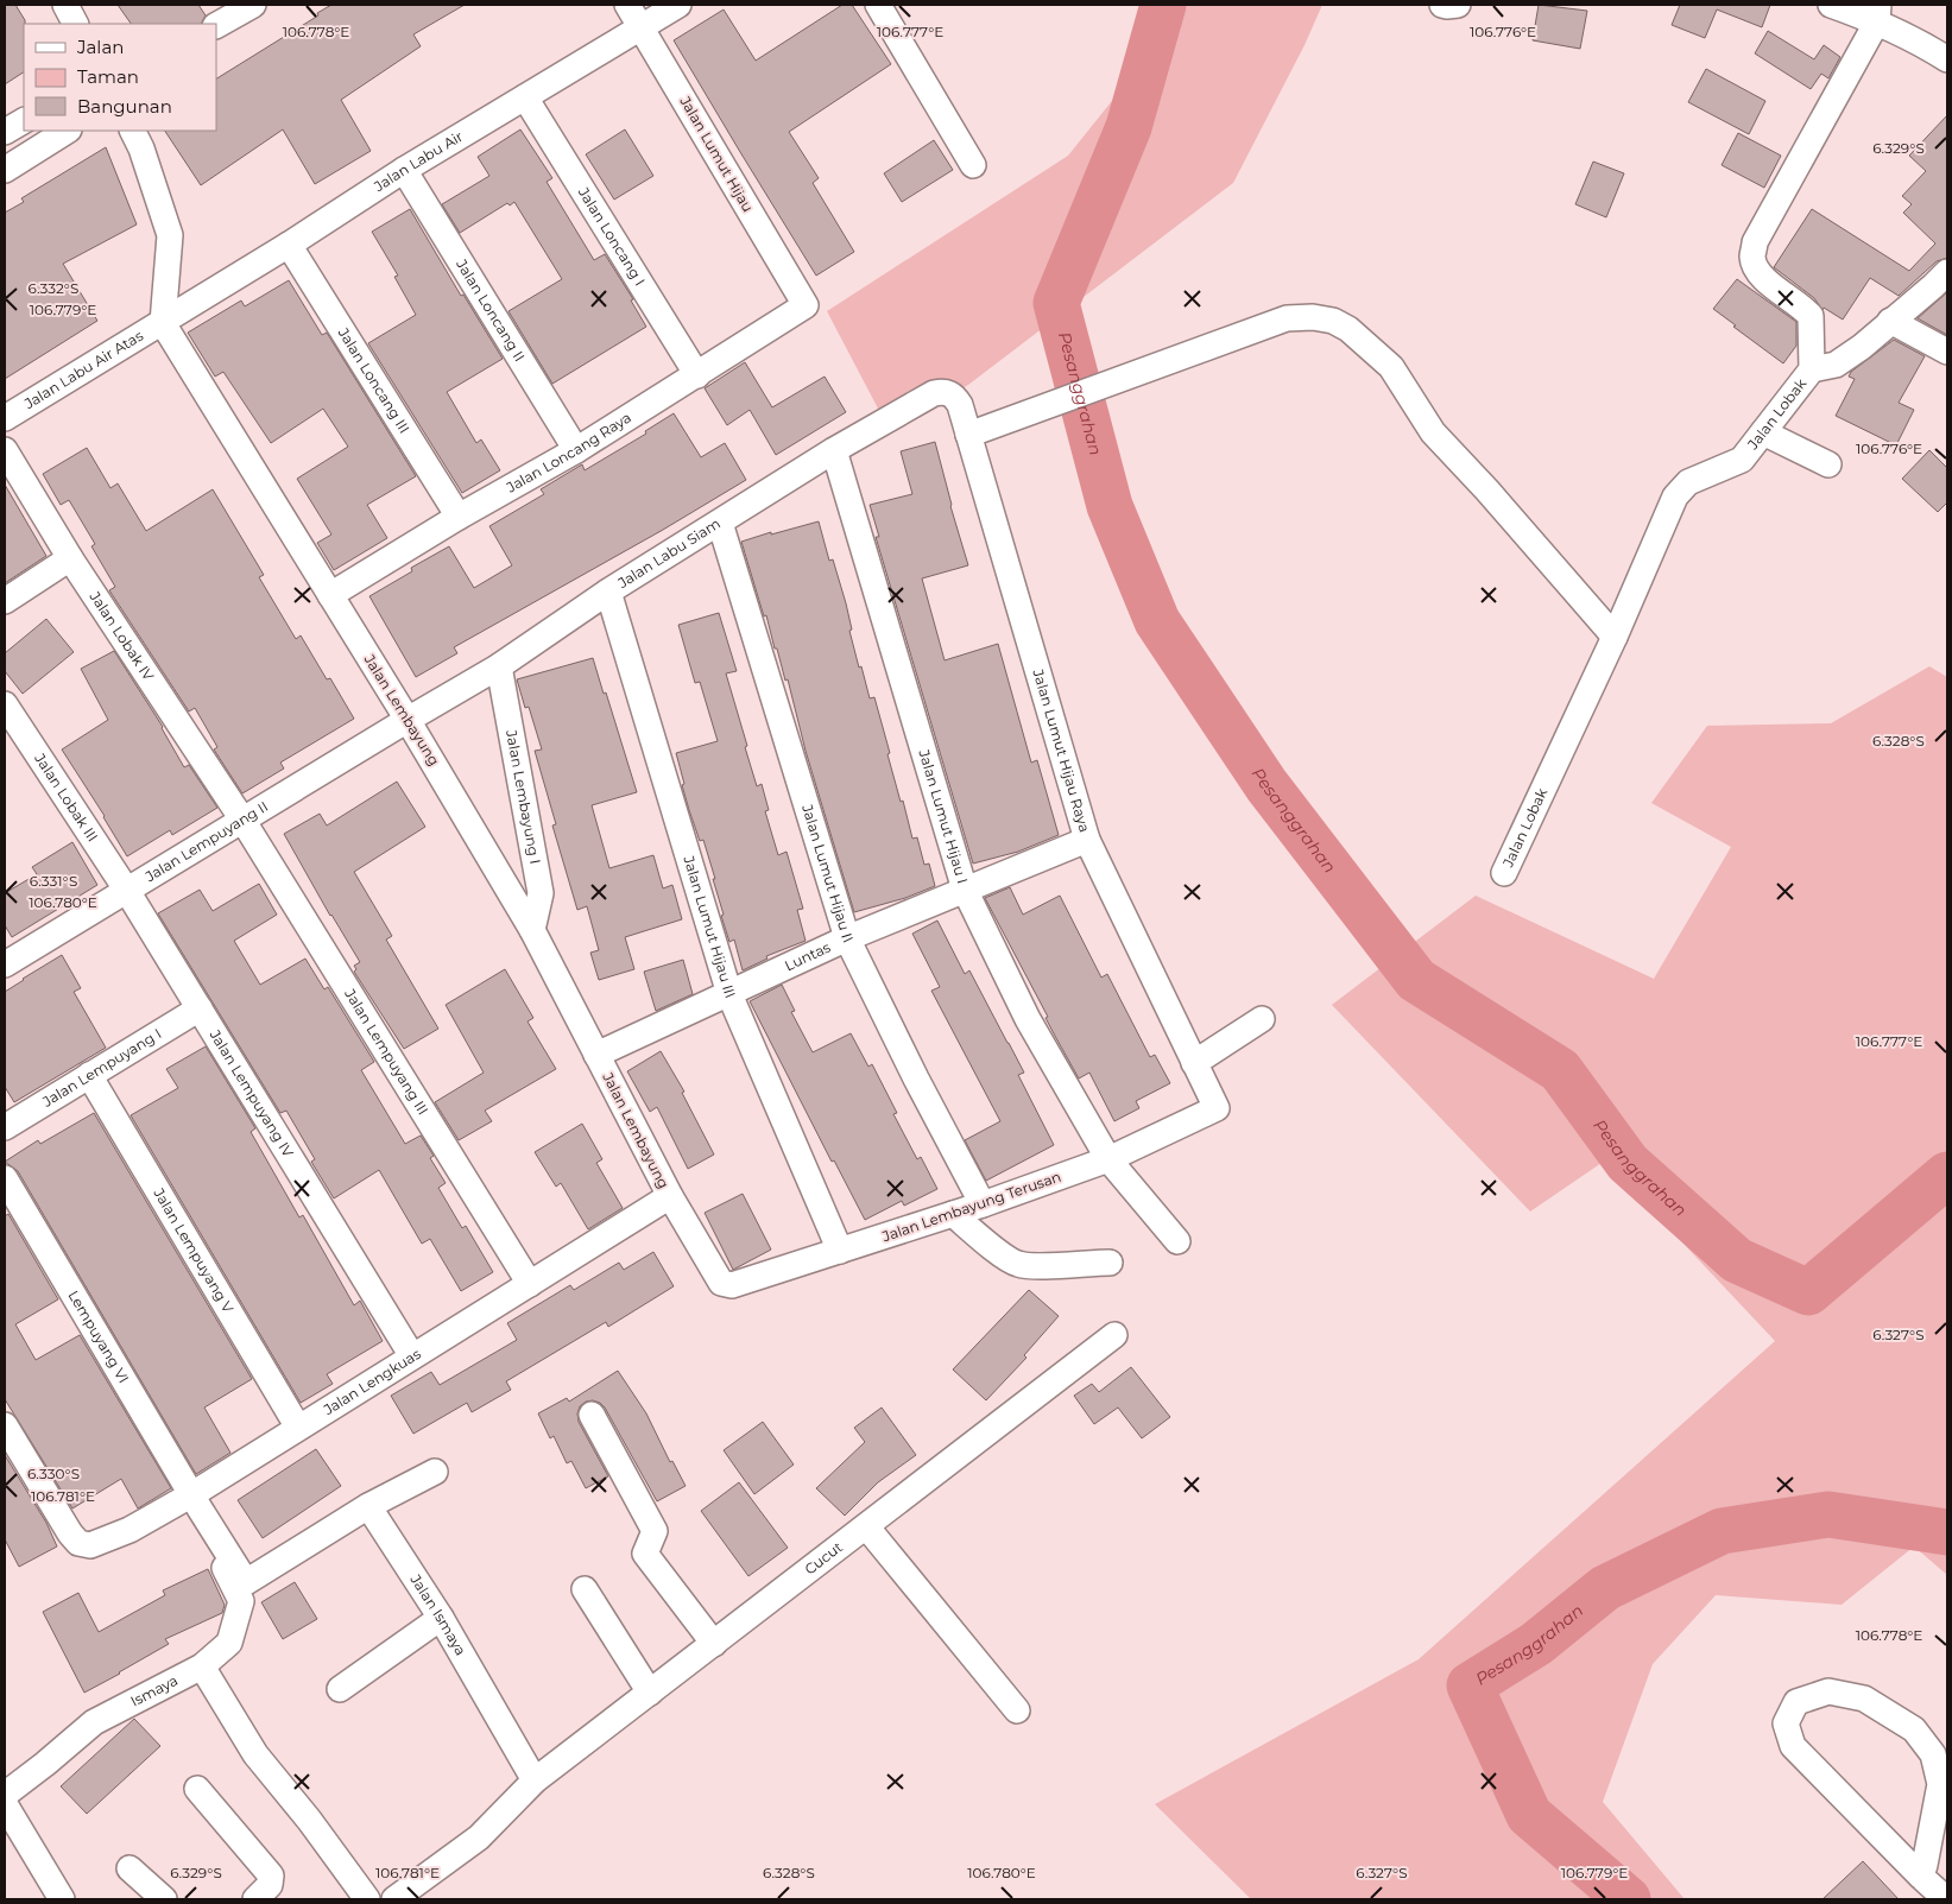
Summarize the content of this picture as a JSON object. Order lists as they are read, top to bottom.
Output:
{
  "streets": {
    "street": [
      "Jalan Lumut Hijau",
      "Jalan Labu Air",
      "Jalan Loncang I",
      "Jalan Loncang II",
      "Jalan Labu Air Atas",
      "Jalan Loncang III",
      "Jalan Lobak",
      "Jalan Loncang Raya",
      "Jalan Labu Siam",
      "Jalan Lobak IV",
      "Jalan Lembayung",
      "Jalan Lumut Hijau Raya",
      "Jalan Lobak III",
      "Jalan Lembayung I",
      "Jalan Lumut Hijau I",
      "Jalan Lempuyang II",
      "Jalan Lumut Hijau II",
      "Jalan Lumut Hijau III",
      "Luntas",
      "Jalan Lempuyang III",
      "Jalan Lempuyang I",
      "Jalan Lempuyang IV",
      "Jalan Lembayung Terusan",
      "Jalan Lempuyang V",
      "Lempuyang VI",
      "Jalan Lengkuas",
      "Cucut",
      "Jalan Ismaya",
      "Ismaya"
    ]
  },
  "crossings": [
    ["Jalan Lumut Hijau", "Jalan Labu Air"],
    ["Jalan Lumut Hijau", "Jalan Loncang Raya"],
    ["Jalan Labu Air", "Jalan Loncang I"],
    ["Jalan Labu Air", "Jalan Loncang II"],
    ["Jalan Labu Air", "Jalan Labu Air Atas"],
    ["Jalan Labu Air", "Jalan Loncang III"],
    ["Jalan Labu Air", "Jalan Lembayung"],
    ["Jalan Loncang I", "Jalan Loncang Raya"],
    ["Jalan Loncang II", "Jalan Loncang Raya"],
    ["Jalan Labu Air Atas", "Jalan Lembayung"],
    ["Jalan Loncang III", "Jalan Loncang Raya"],
    ["Jalan Loncang Raya", "Jalan Lembayung"],
    ["Jalan Labu Siam", "Jalan Lembayung"],
    ["Jalan Labu Siam", "Jalan Lumut Hijau Raya"],
    ["Jalan Labu Siam", "Jalan Lembayung I"],
    ["Jalan Labu Siam", "Jalan Lumut Hijau I"],
    ["Jalan Labu Siam", "Jalan Lempuyang II"],
    ["Jalan Labu Siam", "Jalan Lumut Hijau II"],
    ["Jalan Labu Siam", "Jalan Lumut Hijau III"],
    ["Jalan Lobak IV", "Jalan Lempuyang II"],
    ["Jalan Lobak IV", "Jalan Lempuyang III"],
    ["Jalan Lembayung", "Jalan Lembayung I"],
    ["Jalan Lembayung", "Jalan Lempuyang II"],
    ["Jalan Lembayung", "Luntas"],
    ["Jalan Lembayung", "Jalan Lembayung Terusan"],
    ["Jalan Lembayung", "Jalan Lengkuas"],
    ["Jalan Lumut Hijau Raya", "Luntas"],
    ["Jalan Lumut Hijau Raya", "Jalan Lembayung Terusan"],
    ["Jalan Lobak III", "Jalan Lempuyang II"],
    ["Jalan Lobak III", "Jalan Lempuyang IV"],
    ["Jalan Lumut Hijau I", "Luntas"],
    ["Jalan Lumut Hijau I", "Jalan Lembayung Terusan"],
    ["Jalan Lempuyang II", "Jalan Lempuyang III"],
    ["Jalan Lempuyang II", "Jalan Lempuyang IV"],
    ["Jalan Lumut Hijau II", "Luntas"],
    ["Jalan Lumut Hijau II", "Jalan Lembayung Terusan"],
    ["Jalan Lumut Hijau III", "Luntas"],
    ["Jalan Lumut Hijau III", "Jalan Lembayung Terusan"],
    ["Jalan Lempuyang III", "Jalan Lengkuas"],
    ["Jalan Lempuyang I", "Jalan Lempuyang IV"],
    ["Jalan Lempuyang I", "Jalan Lempuyang V"],
    ["Jalan Lempuyang IV", "Jalan Lengkuas"],
    ["Jalan Lempuyang V", "Jalan Lengkuas"],
    ["Lempuyang VI", "Jalan Lengkuas"],
    ["Cucut", "Jalan Ismaya"]
  ],
  "water": ["Pesanggrahan"],
  "legend": ["Jalan", "Taman", "Bangunan"],
  "coordinates": [
    "106.778°E",
    "106.777°E",
    "106.776°E",
    "6.329°S",
    "6.332°S",
    "106.779°E",
    "6.328°S",
    "6.331°S",
    "106.780°E",
    "6.327°S",
    "6.330°S",
    "106.781°E"
  ]
}
